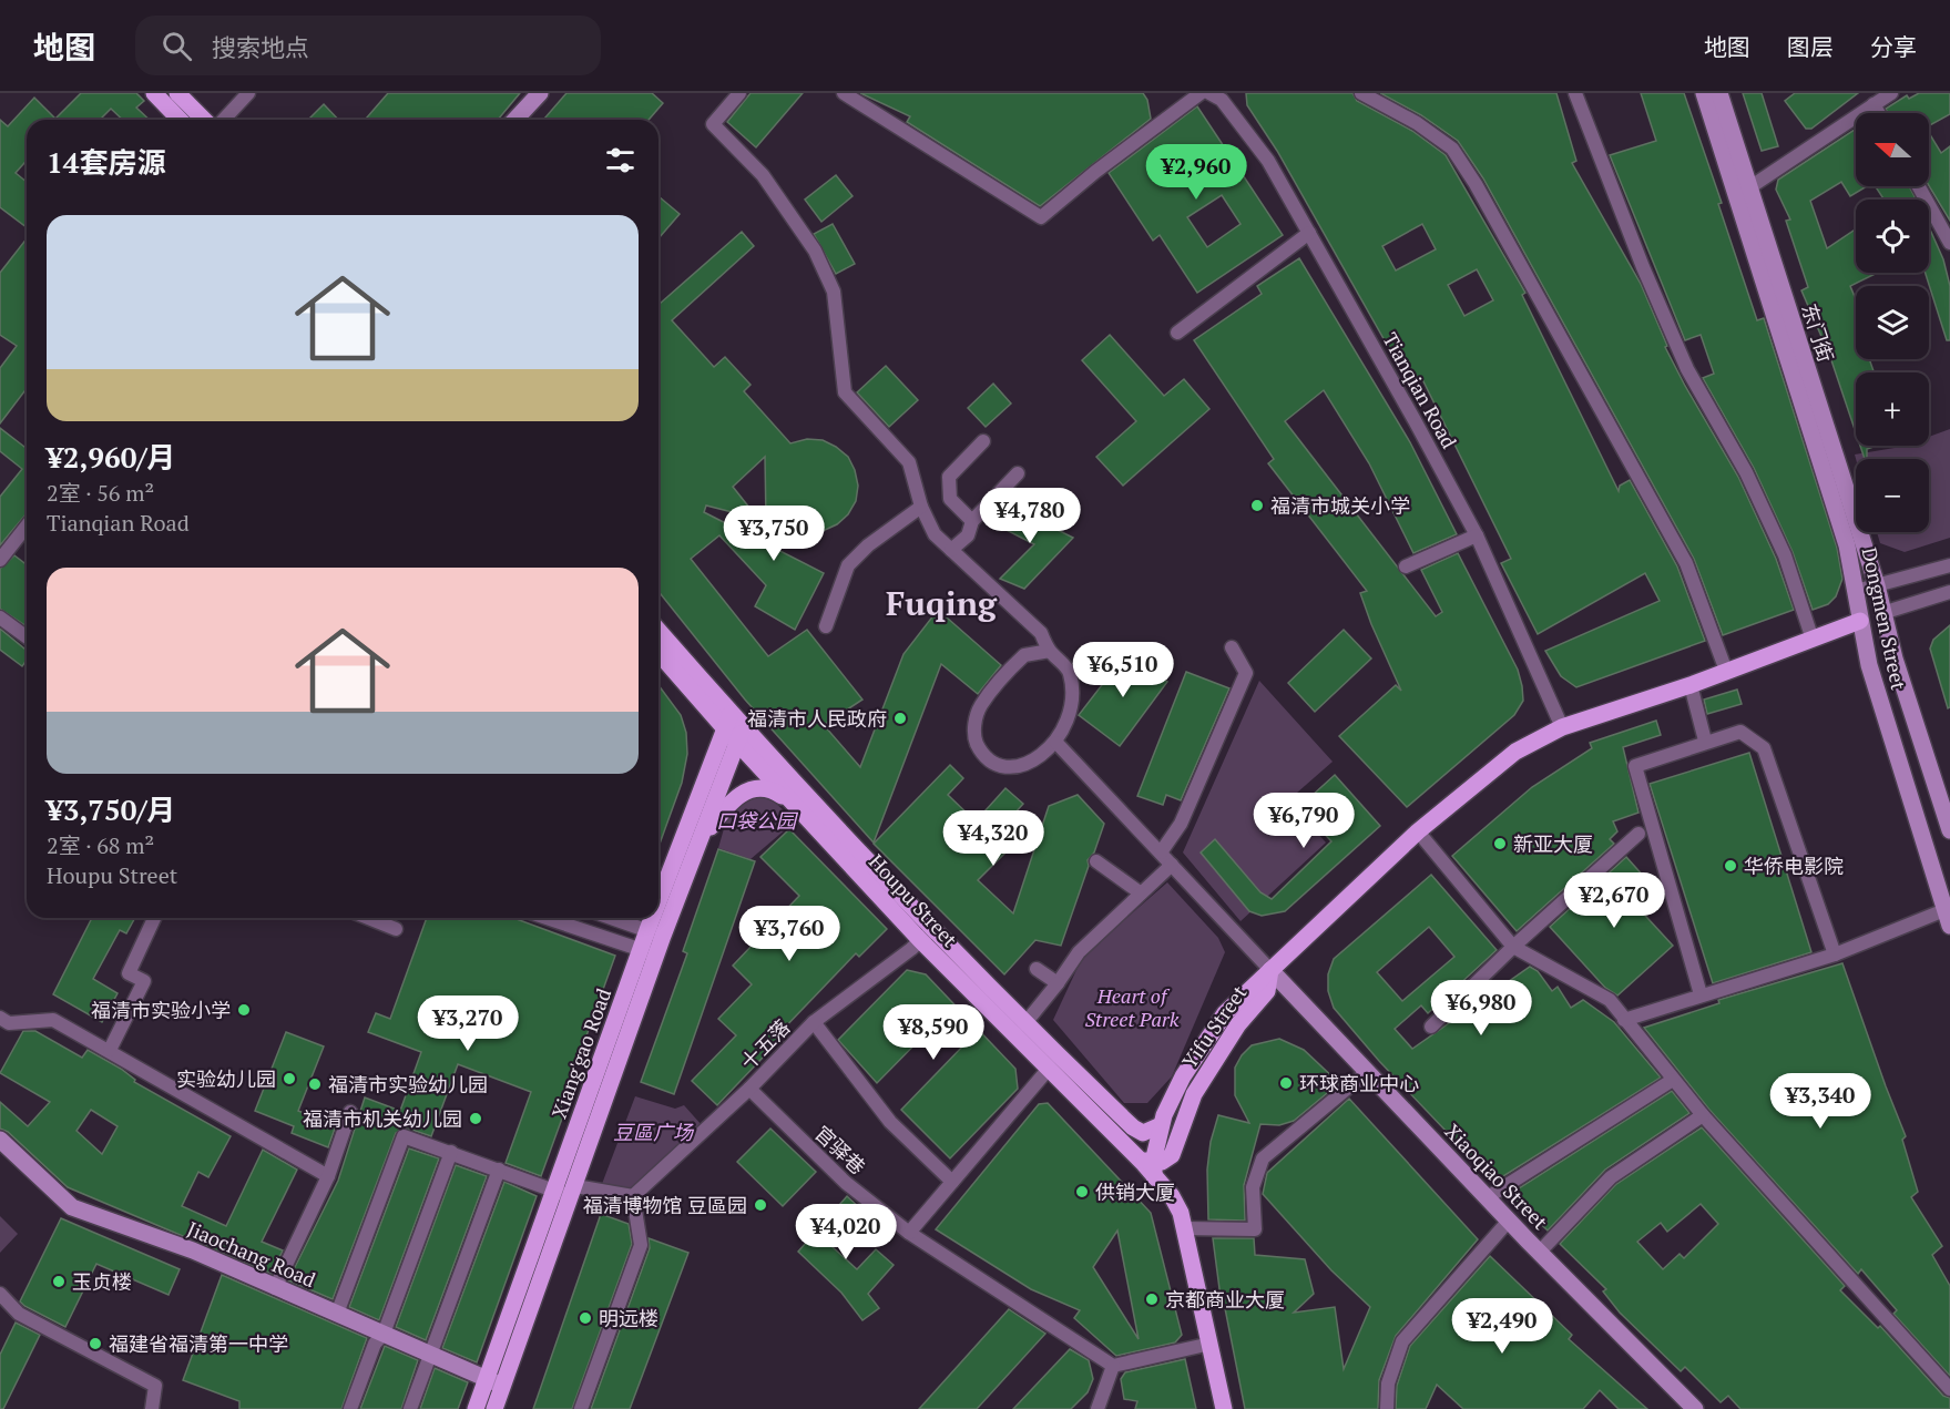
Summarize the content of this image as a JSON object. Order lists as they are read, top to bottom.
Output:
{
  "streets": {
    "main road": ["Houpu Street", "Yifu Street", "Xiang'gao Road"],
    "street": [
      "东门街",
      "Tianqian Road",
      "Dongmen Street",
      "十五落",
      "官驿巷",
      "Xiaoqiao Street",
      "Jiaochang Road"
    ]
  },
  "crossings": [
    ["东门街", "Dongmen Street"],
    ["Houpu Street", "Yifu Street"],
    ["Houpu Street", "十五落"],
    ["Houpu Street", "Xiang'gao Road"],
    ["Yifu Street", "Xiaoqiao Street"],
    ["十五落", "官驿巷"],
    ["Xiang'gao Road", "Jiaochang Road"]
  ],
  "districts": ["Fuqing"],
  "parks": ["口袋公园", "Heart of Street Park", "豆區广场"],
  "places": [
    "福清市城关小学",
    "福清市人民政府",
    "新亚大厦",
    "华侨电影院",
    "福清市实验小学",
    "实验幼儿园",
    "环球商业中心",
    "福清市实验幼儿园",
    "福清市机关幼儿园",
    "供销大厦",
    "福清博物馆 豆區园",
    "玉贞楼",
    "京都商业大厦",
    "明远楼",
    "福建省福清第一中学"
  ],
  "north": "left",
  "page": {
    "header": "地图",
    "search": "搜索地点",
    "nav": ["地图", "图层", "分享"],
    "map_buttons": ["+", "−"],
    "heading": "14套房源",
    "price": [
      "¥2,960",
      "¥4,780",
      "¥3,750",
      "¥6,510",
      "¥6,790",
      "¥4,320",
      "¥2,670",
      "¥3,760",
      "¥6,980",
      "¥3,270",
      "¥8,590",
      "¥3,340",
      "¥4,020",
      "¥2,490"
    ],
    "list": [
      {
        "name": "¥2,960/月",
        "note": "2室 · 56 m² · Tianqian Road"
      },
      {
        "name": "¥3,750/月",
        "note": "2室 · 68 m² · Houpu Street"
      }
    ]
  }
}
